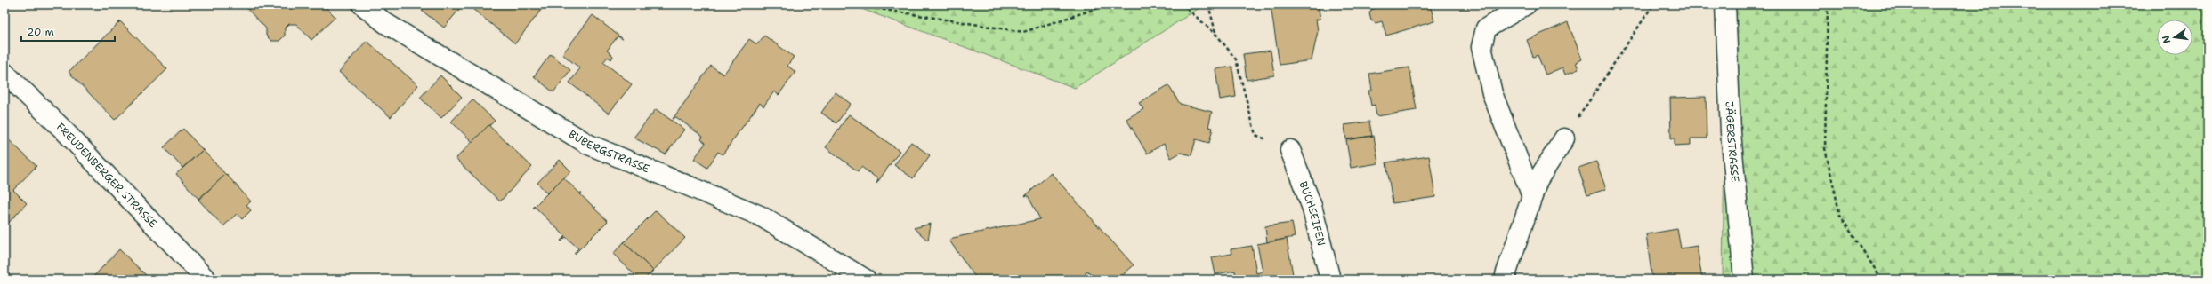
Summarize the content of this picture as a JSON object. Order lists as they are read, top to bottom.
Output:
{
  "streets": {
    "street": [
      "JÄGERSTRASSE",
      "BUBERGSTRASSE",
      "FREUDENBERGER STRASSE",
      "BUCHSEIFEN"
    ]
  },
  "scale_bar": "20 m",
  "north": "left"
}
